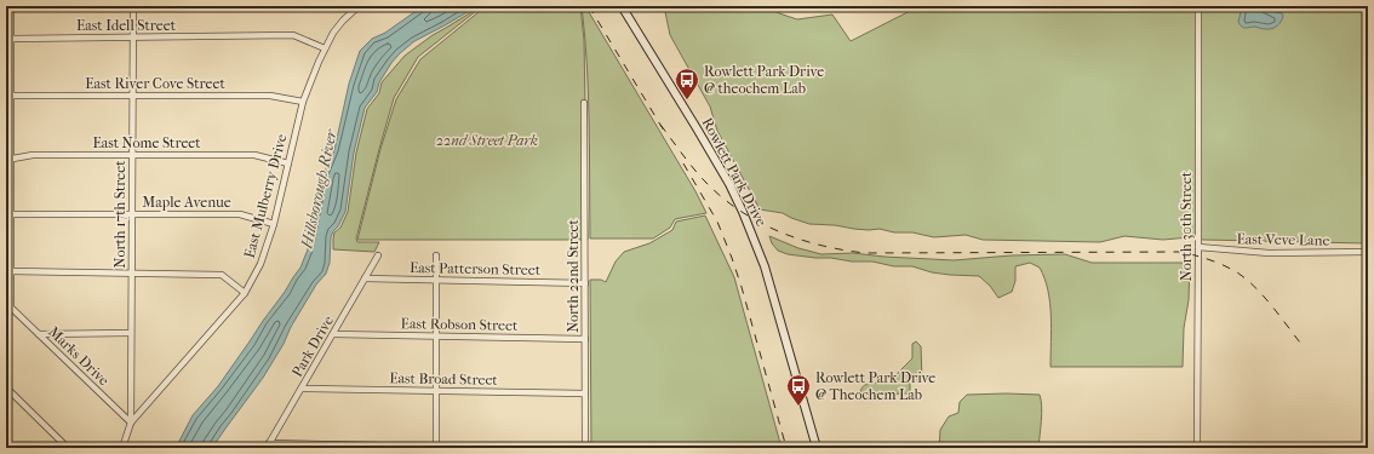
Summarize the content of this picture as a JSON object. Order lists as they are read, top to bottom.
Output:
{
  "streets": {
    "street": [
      "East Idell Street",
      "East River Cove Street",
      "East Nome Street",
      "Rowlett Park Drive",
      "East Mulberry Drive",
      "Maple Avenue",
      "North 17th Street",
      "North 30th Street",
      "East Veve Lane",
      "East Patterson Street",
      "North 22nd Street",
      "East Robson Street",
      "Park Drive",
      "Marks Drive",
      "East Broad Street"
    ]
  },
  "crossings": [
    ["East Idell Street", "East Mulberry Drive"],
    ["East Idell Street", "North 17th Street"],
    ["East River Cove Street", "East Mulberry Drive"],
    ["East River Cove Street", "North 17th Street"],
    ["East Nome Street", "East Mulberry Drive"],
    ["East Nome Street", "North 17th Street"],
    ["East Mulberry Drive", "Maple Avenue"],
    ["East Mulberry Drive", "North 17th Street"],
    ["East Mulberry Drive", "Marks Drive"],
    ["Maple Avenue", "North 17th Street"],
    ["North 17th Street", "Marks Drive"],
    ["North 30th Street", "East Veve Lane"],
    ["East Patterson Street", "North 22nd Street"],
    ["East Patterson Street", "Park Drive"],
    ["North 22nd Street", "East Robson Street"],
    ["North 22nd Street", "East Broad Street"],
    ["East Robson Street", "Park Drive"],
    ["Park Drive", "East Broad Street"]
  ],
  "water": ["Hillsborough River"],
  "parks": ["22nd Street Park"],
  "places": {
    "bus stop": ["Rowlett Park Drive @ theochem Lab", "Rowlett Park Drive @ Theochem Lab"]
  }
}
